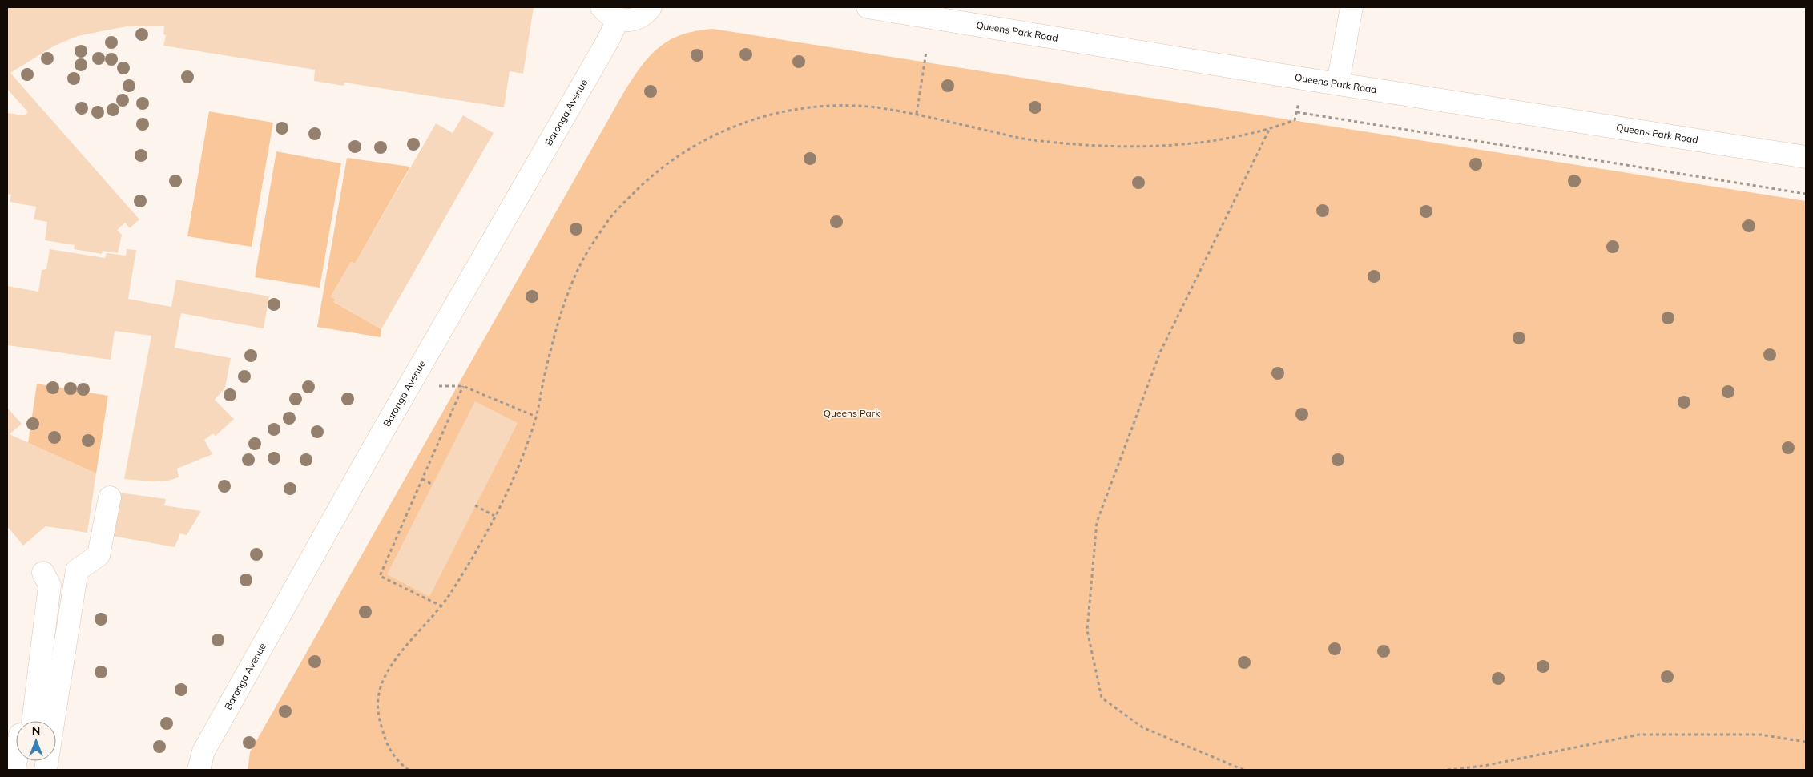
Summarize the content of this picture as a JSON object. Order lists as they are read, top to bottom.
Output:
{
  "streets": {
    "street": ["Queens Park Road", "Baronga Avenue"]
  },
  "parks": ["Queens Park"],
  "north": "top"
}
